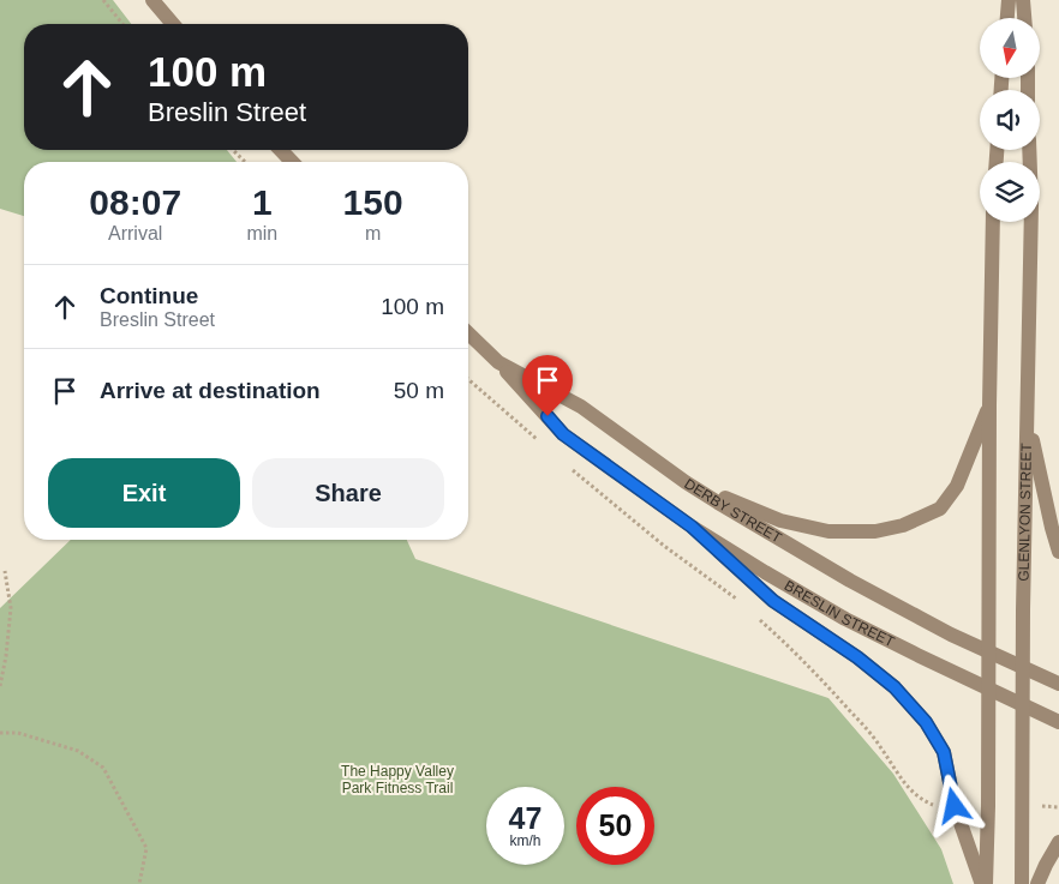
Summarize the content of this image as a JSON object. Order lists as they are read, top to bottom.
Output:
{
  "streets": {
    "main road": ["DERBY STREET", "GLENLYON STREET", "BRESLIN STREET"]
  },
  "crossings": [
    ["DERBY STREET", "GLENLYON STREET"],
    ["DERBY STREET", "BRESLIN STREET"],
    ["GLENLYON STREET", "BRESLIN STREET"]
  ],
  "parks": ["The Happy Valley Park Fitness Trail"],
  "north": "bottom",
  "page": {
    "turn": ["100 m", "Breslin Street"],
    "eta": [
      "08:07",
      "Arrival",
      "1",
      "min",
      "150",
      "m"
    ],
    "list": [
      {
        "name": "Continue",
        "note": "Breslin Street",
        "value": "100 m"
      },
      {
        "name": "Arrive at destination",
        "value": "50 m"
      }
    ],
    "buttons": ["Exit", "Share"],
    "speed": "47 km/h",
    "limit": "50"
  }
}
